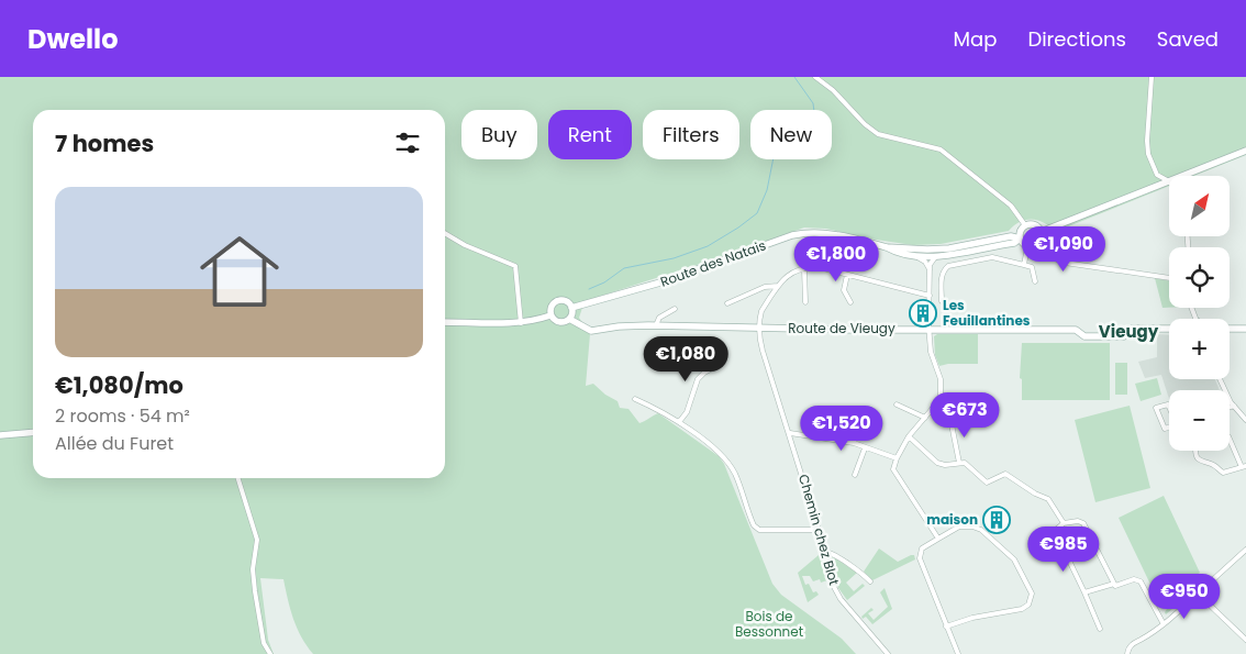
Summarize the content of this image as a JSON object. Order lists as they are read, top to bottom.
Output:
{
  "streets": {
    "street": ["Route des Natais", "Route de Vieugy", "Chemin chez Blot"]
  },
  "crossings": [
    ["Route des Natais", "Route de Vieugy"],
    ["Route de Vieugy", "Chemin chez Blot"]
  ],
  "districts": ["Vieugy"],
  "parks": ["Bois de Bessonnet"],
  "places": {
    "building": ["Les Feuillantines", "maison"]
  },
  "north": "top right",
  "page": {
    "header": "Dwello",
    "nav": ["Map", "Directions", "Saved"],
    "chip": [
      "Buy",
      "Rent",
      "Filters",
      "New"
    ],
    "heading": "7 homes",
    "map_buttons": ["+", "−"],
    "list": [
      {
        "name": "€1,080/mo",
        "note": "2 rooms · 54 m² · Allée du Furet"
      }
    ],
    "price": [
      "€1,090",
      "€1,800",
      "€1,080",
      "€673",
      "€1,520",
      "€985",
      "€950"
    ]
  }
}
